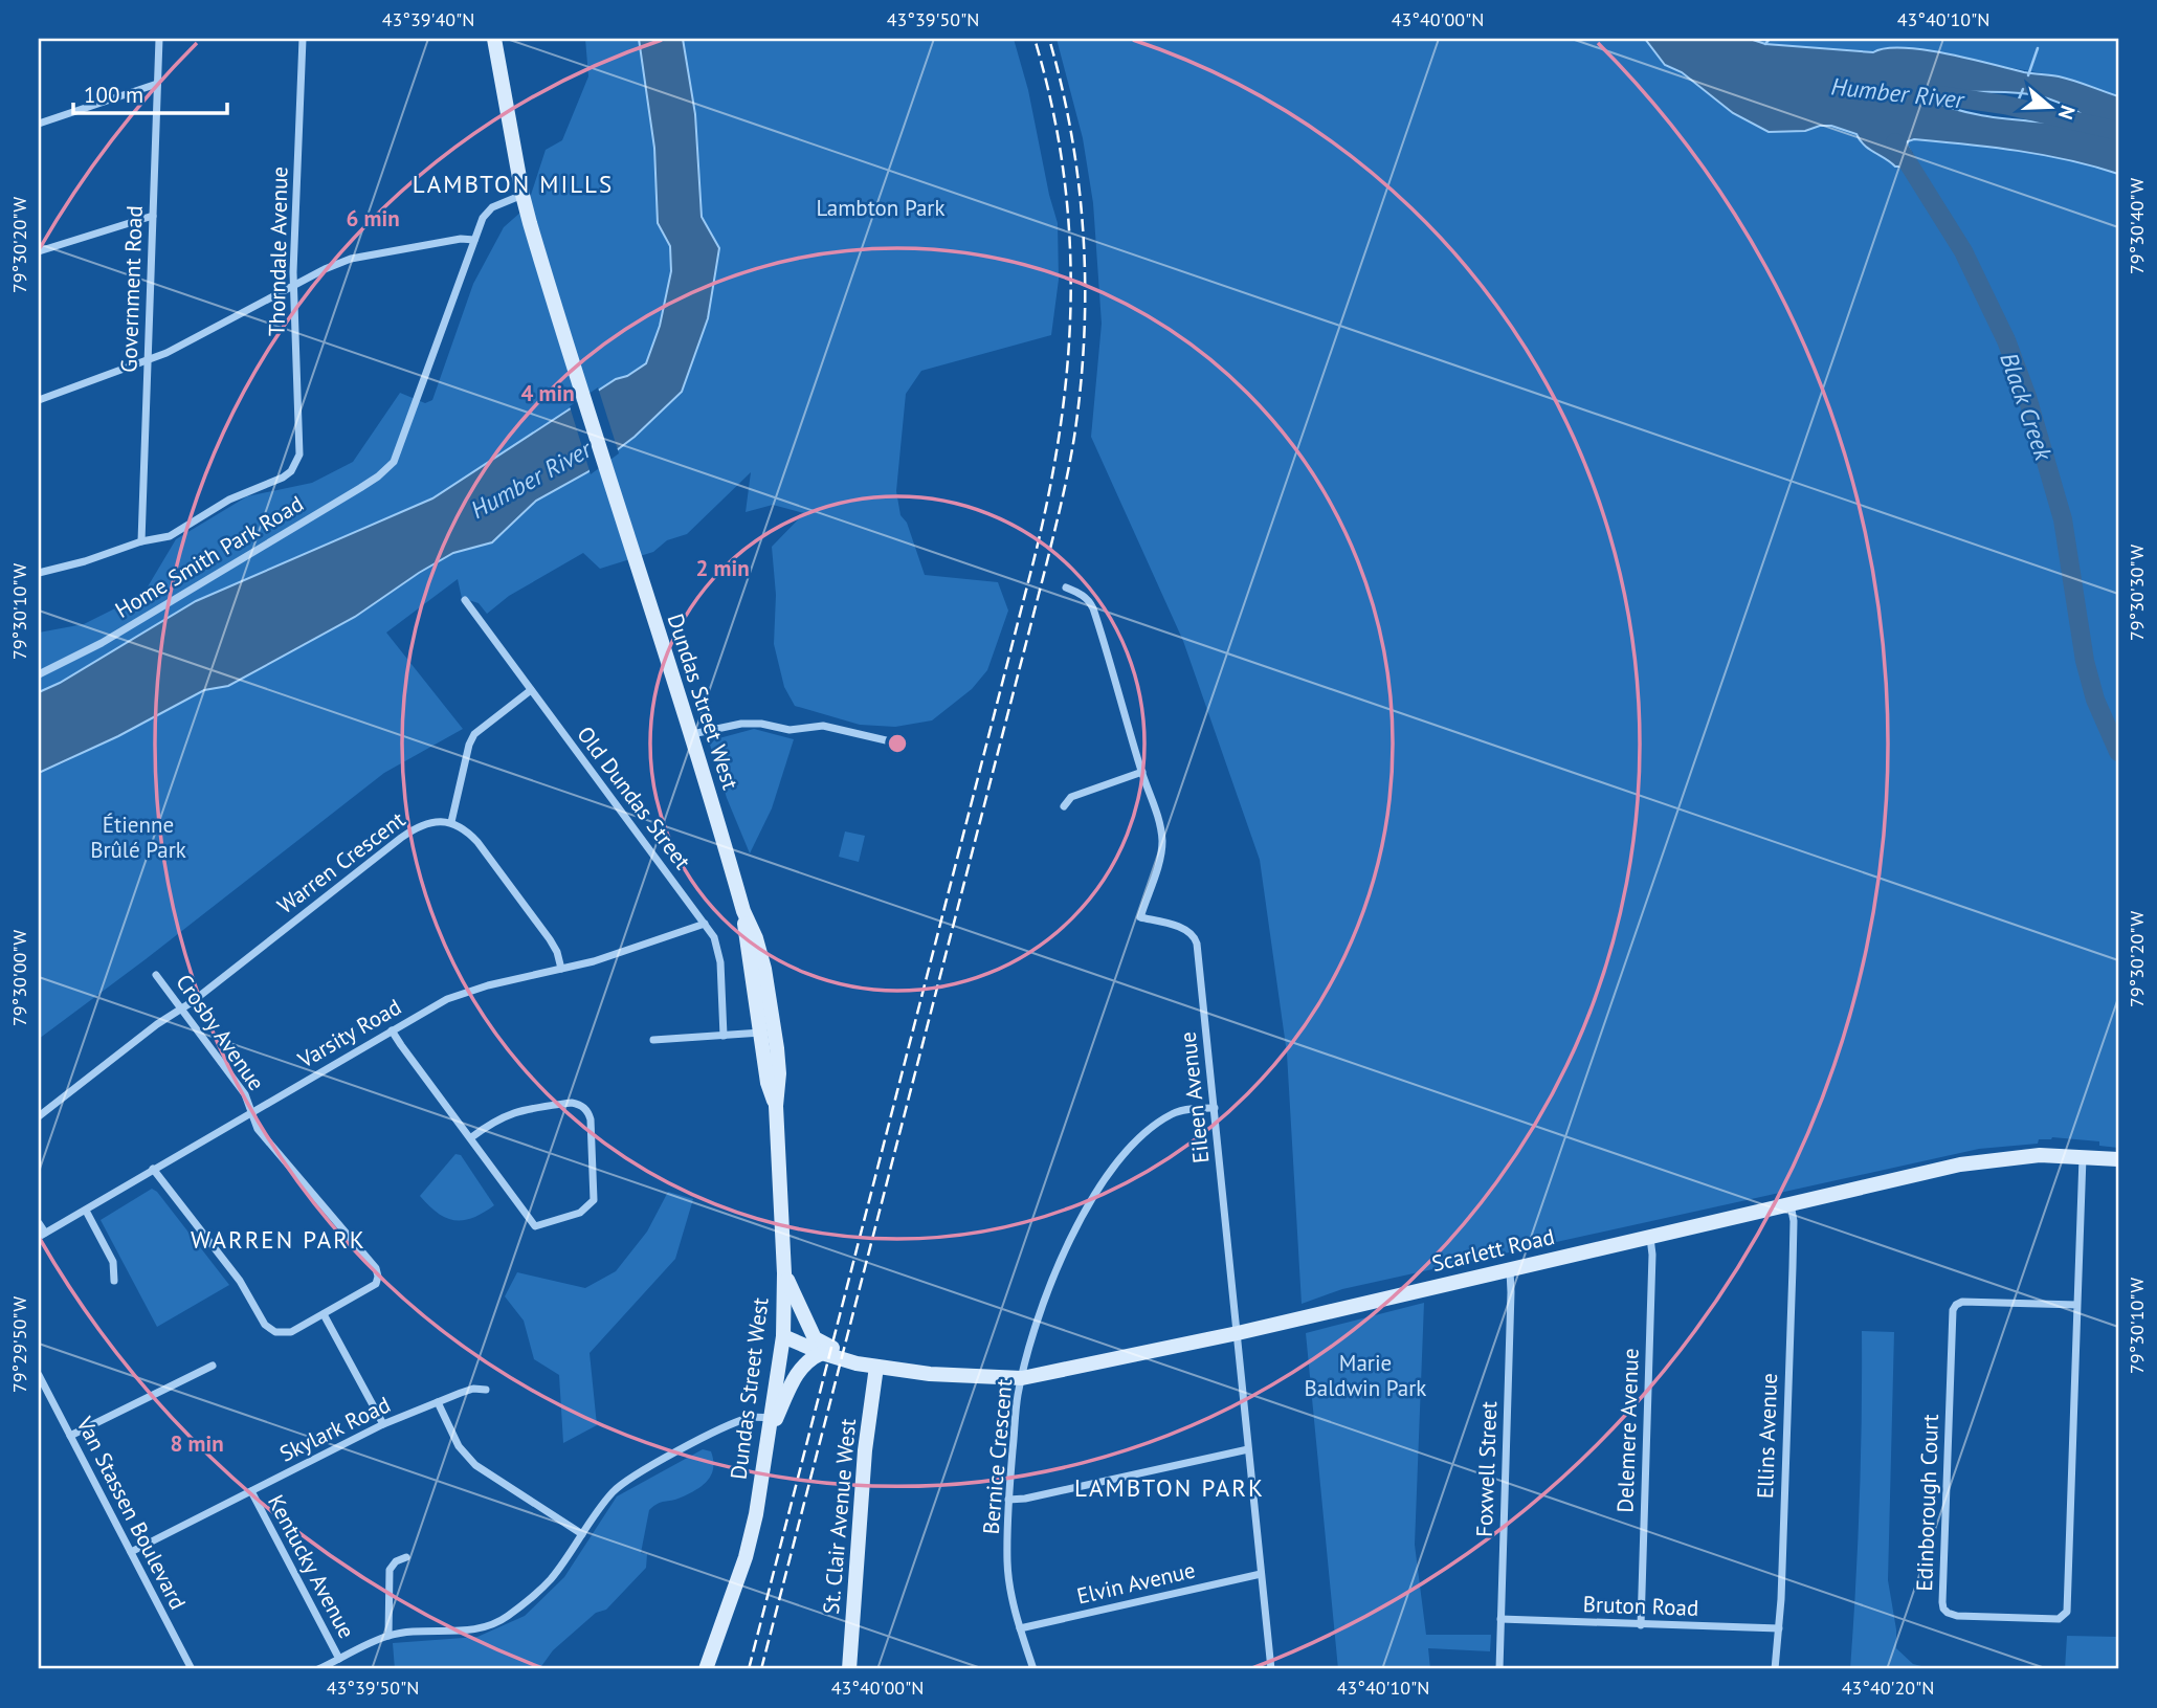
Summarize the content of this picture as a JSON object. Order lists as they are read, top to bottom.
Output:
{
  "streets": {
    "main road": ["Dundas Street West", "Scarlett Road", "St. Clair Avenue West"],
    "street": [
      "Thorndale Avenue",
      "Government Road",
      "Home Smith Park Road",
      "Old Dundas Street",
      "Warren Crescent",
      "Crosby Avenue",
      "Varsity Road",
      "Eileen Avenue",
      "Skylark Road",
      "Delemere Avenue",
      "Ellins Avenue",
      "Bernice Crescent",
      "Foxwell Street",
      "Edinborough Court",
      "Van Stassen Boulevard",
      "Kentucky Avenue",
      "Elvin Avenue",
      "Bruton Road"
    ]
  },
  "crossings": [
    ["Thorndale Avenue", "Government Road"],
    ["Dundas Street West", "Scarlett Road"],
    ["Old Dundas Street", "Varsity Road"],
    ["Warren Crescent", "Crosby Avenue"],
    ["Crosby Avenue", "Varsity Road"],
    ["Eileen Avenue", "Scarlett Road"],
    ["Eileen Avenue", "Bernice Crescent"],
    ["Eileen Avenue", "Elvin Avenue"],
    ["Scarlett Road", "Delemere Avenue"],
    ["Scarlett Road", "Ellins Avenue"],
    ["Scarlett Road", "Bernice Crescent"],
    ["Scarlett Road", "Foxwell Street"],
    ["Scarlett Road", "Edinborough Court"],
    ["Scarlett Road", "St. Clair Avenue West"],
    ["Skylark Road", "Van Stassen Boulevard"],
    ["Skylark Road", "Kentucky Avenue"],
    ["Delemere Avenue", "Bruton Road"],
    ["Ellins Avenue", "Bruton Road"],
    ["Bernice Crescent", "Elvin Avenue"],
    ["Foxwell Street", "Bruton Road"]
  ],
  "districts": ["LAMBTON MILLS", "WARREN PARK", "LAMBTON PARK"],
  "water": ["Humber River", "Black Creek"],
  "parks": ["Lambton Park", "Étienne Brûlé Park", "Marie Baldwin Park"],
  "scale_bar": "100 m",
  "north": "right",
  "coordinates": [
    "43°39'40\"N",
    "43°39'50\"N",
    "43°40'00\"N",
    "43°40'10\"N",
    "79°30'40\"W",
    "79°30'20\"W",
    "79°30'30\"W",
    "79°30'10\"W",
    "79°30'00\"W",
    "79°29'50\"W",
    "43°40'20\"N"
  ],
  "rings": [
    "6 min",
    "4 min",
    "2 min",
    "8 min"
  ]
}
